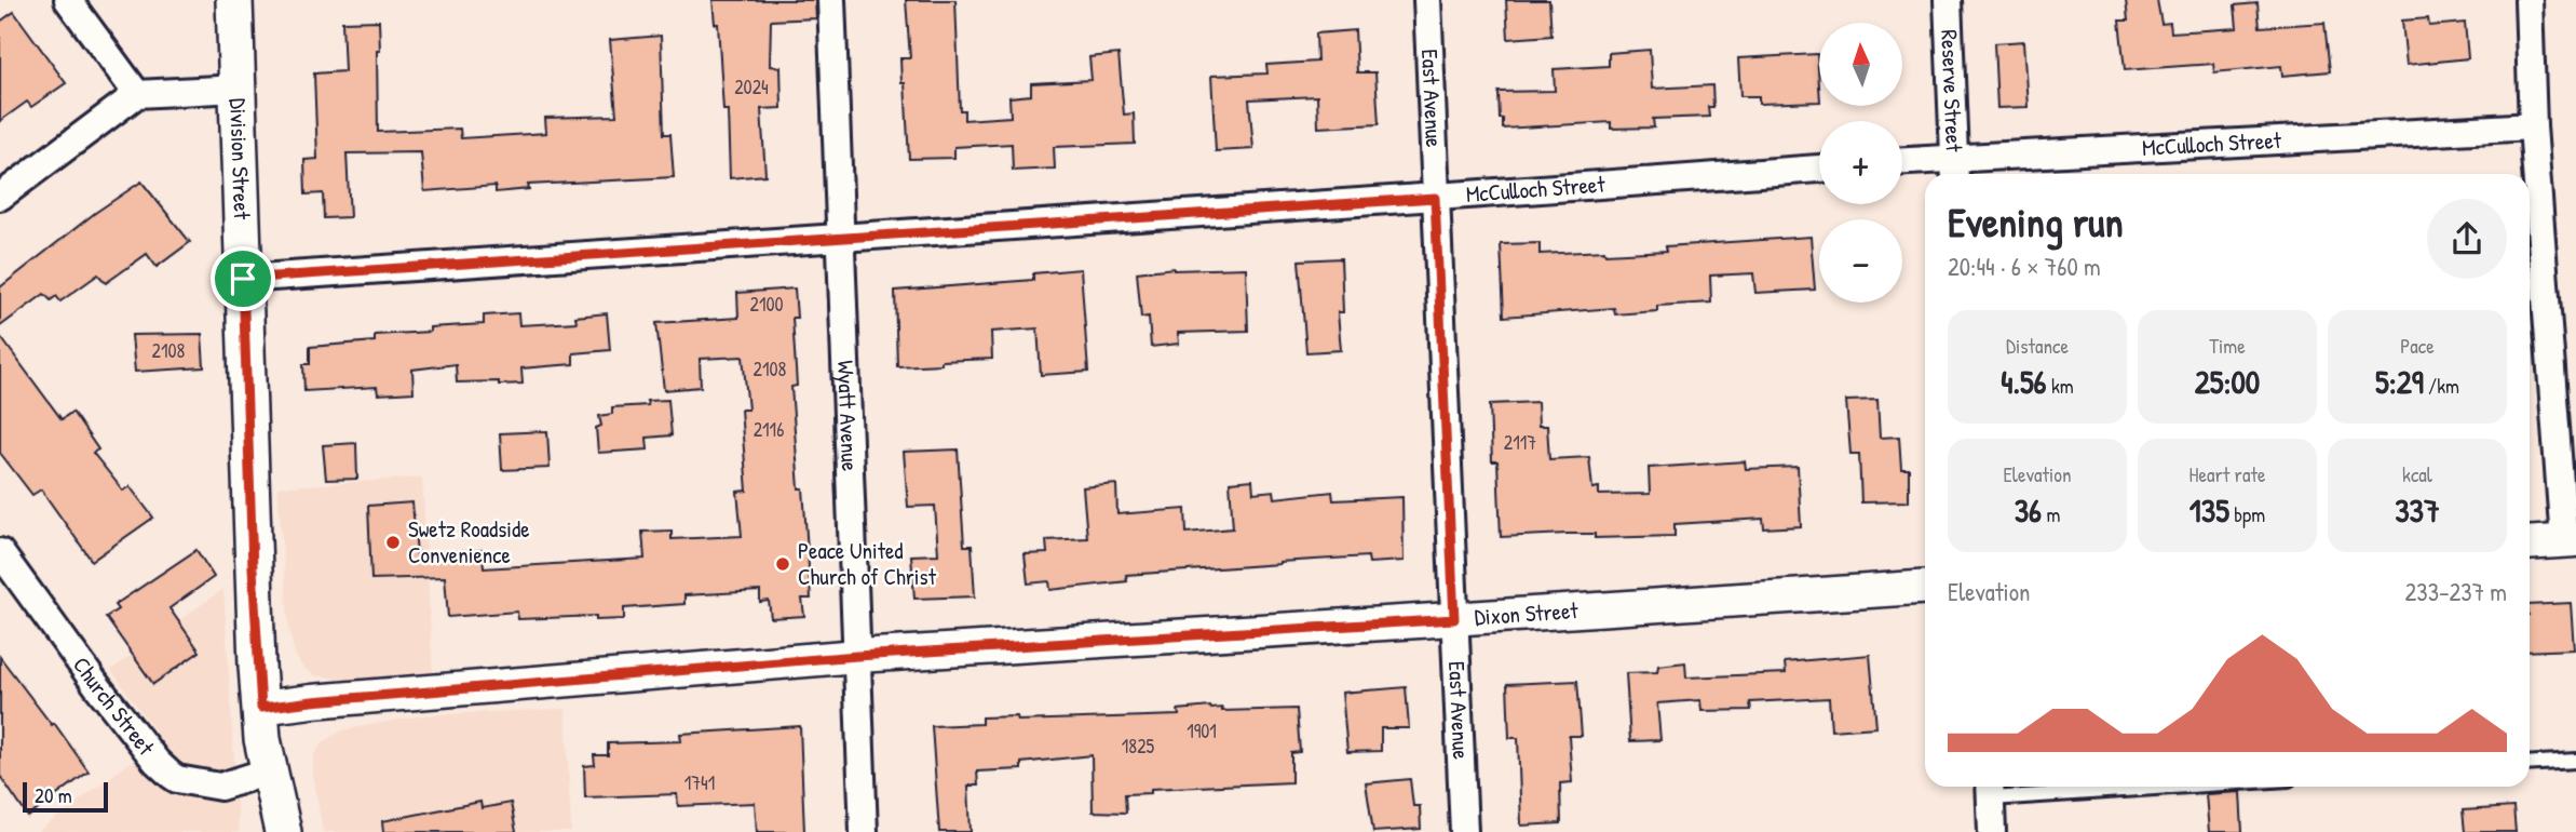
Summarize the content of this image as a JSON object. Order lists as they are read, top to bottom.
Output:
{
  "streets": {
    "main road": ["Division Street"],
    "street": [
      "Reserve Street",
      "East Avenue",
      "McCulloch Street",
      "Wyatt Avenue",
      "Dixon Street",
      "Church Street"
    ]
  },
  "crossings": [
    ["Reserve Street", "McCulloch Street"],
    ["East Avenue", "McCulloch Street"],
    ["East Avenue", "Dixon Street"],
    ["McCulloch Street", "Division Street"],
    ["McCulloch Street", "Wyatt Avenue"],
    ["Division Street", "Dixon Street"],
    ["Division Street", "Church Street"],
    ["Wyatt Avenue", "Dixon Street"]
  ],
  "places": ["Swetz Roadside Convenience", "Peace United Church of Christ"],
  "house_numbers": [
    "2024",
    "2100",
    "2108",
    "2108",
    "2116",
    "2117",
    "1901",
    "1825",
    "1741"
  ],
  "scale_bar": "20 m",
  "north": "top",
  "page": {
    "map_buttons": ["+", "−"],
    "heading": ["Evening run", "20:44 · 6 × 760 m"],
    "stats": [
      ["Distance", "4.56 km"],
      ["Time", "25:00"],
      ["Pace", "5:29 /km"],
      ["Elevation", "36 m"],
      ["Heart rate", "135 bpm"],
      ["kcal", "337"]
    ],
    "chart": ["Elevation", "233–237 m"],
    "scale": "20 m"
  }
}
